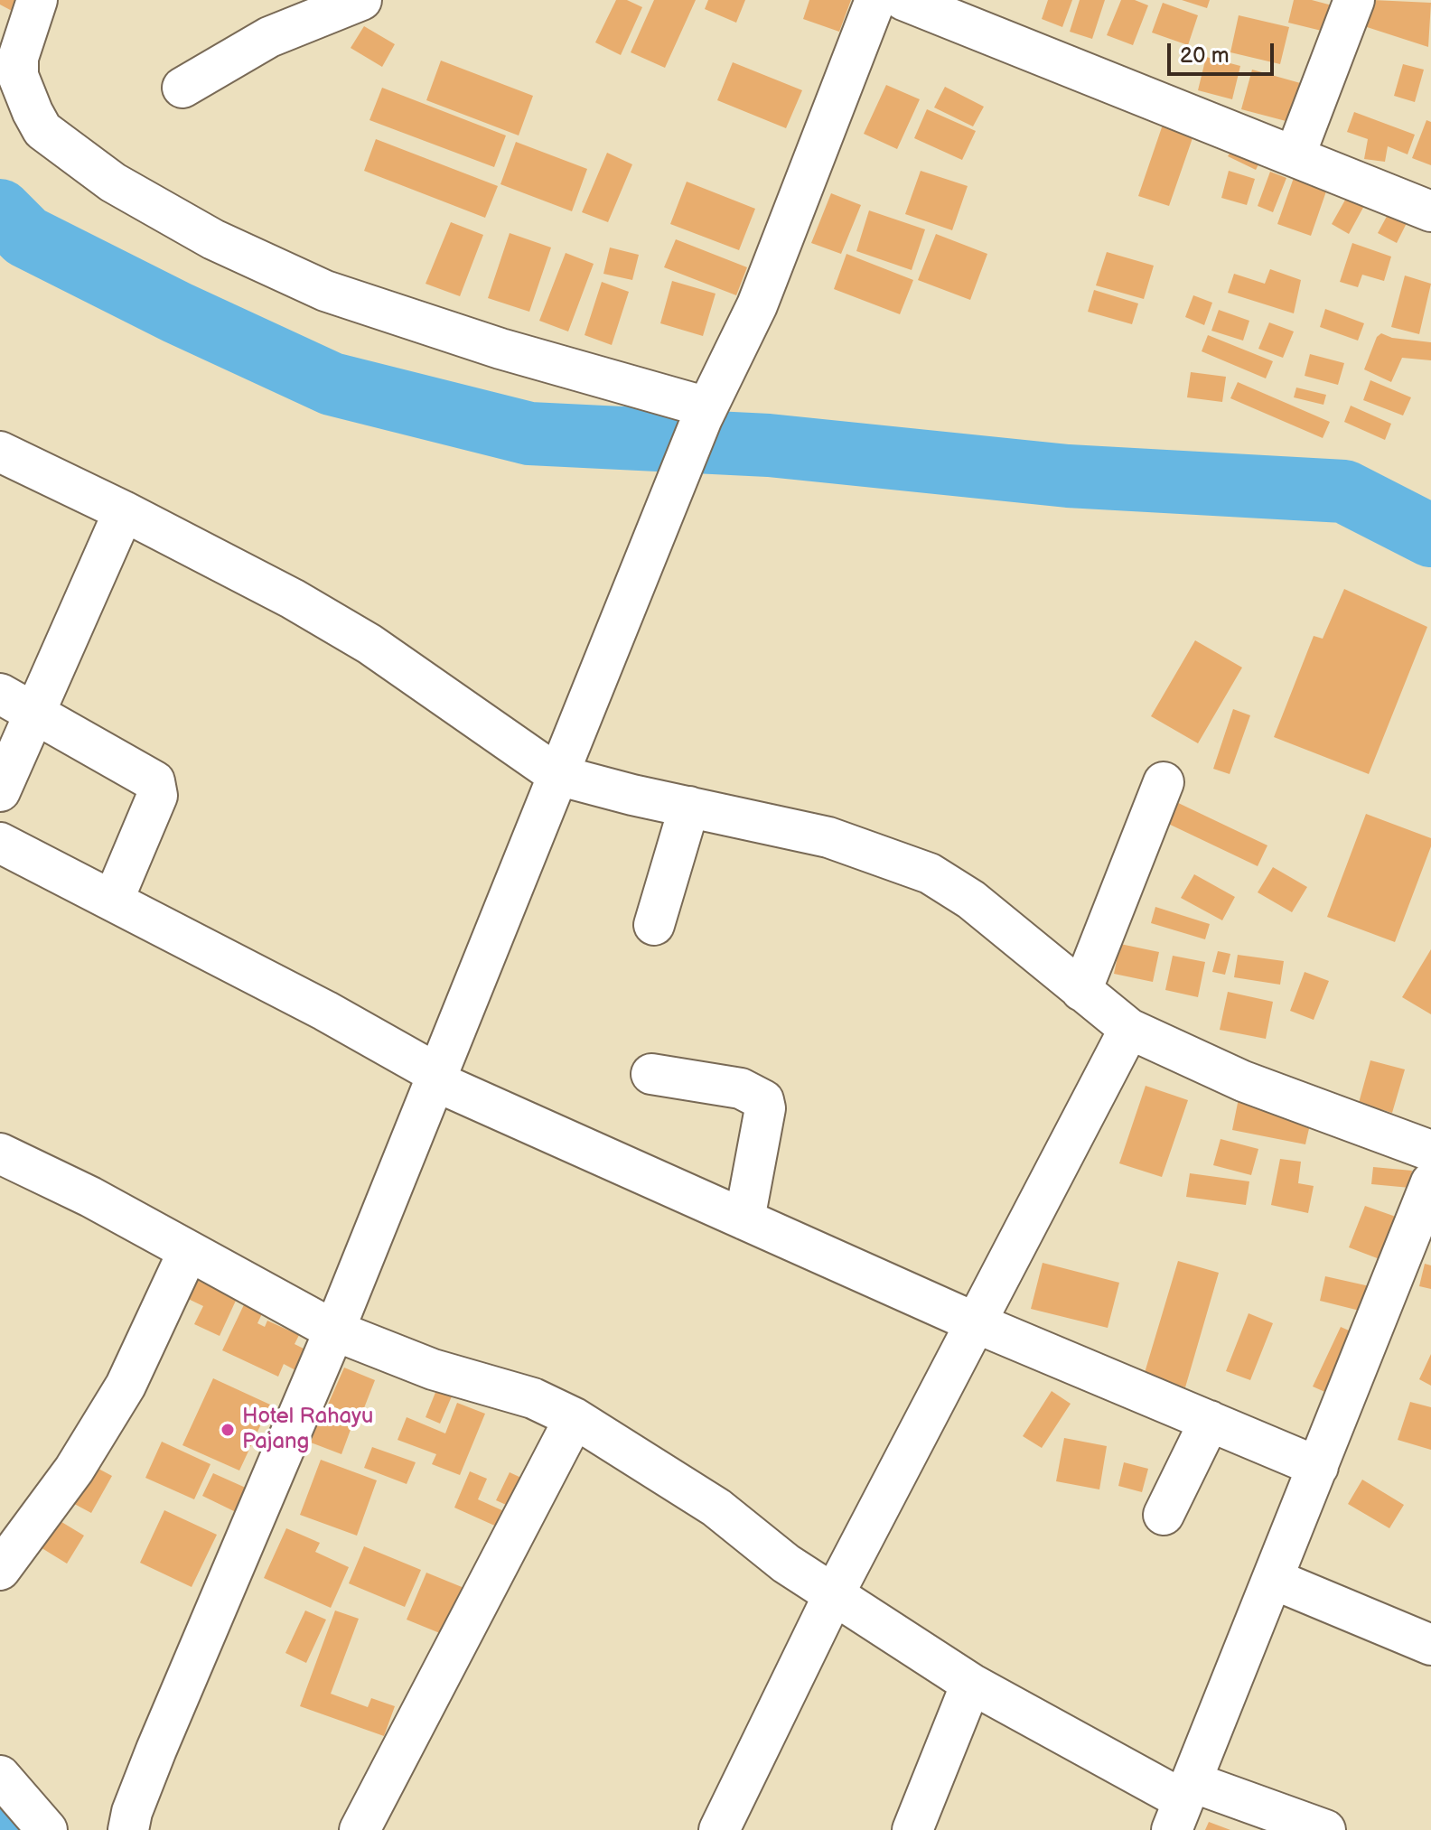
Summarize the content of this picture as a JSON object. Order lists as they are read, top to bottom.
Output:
{
  "places": ["Hotel Rahayu Pajang"],
  "scale_bar": "20 m"
}
